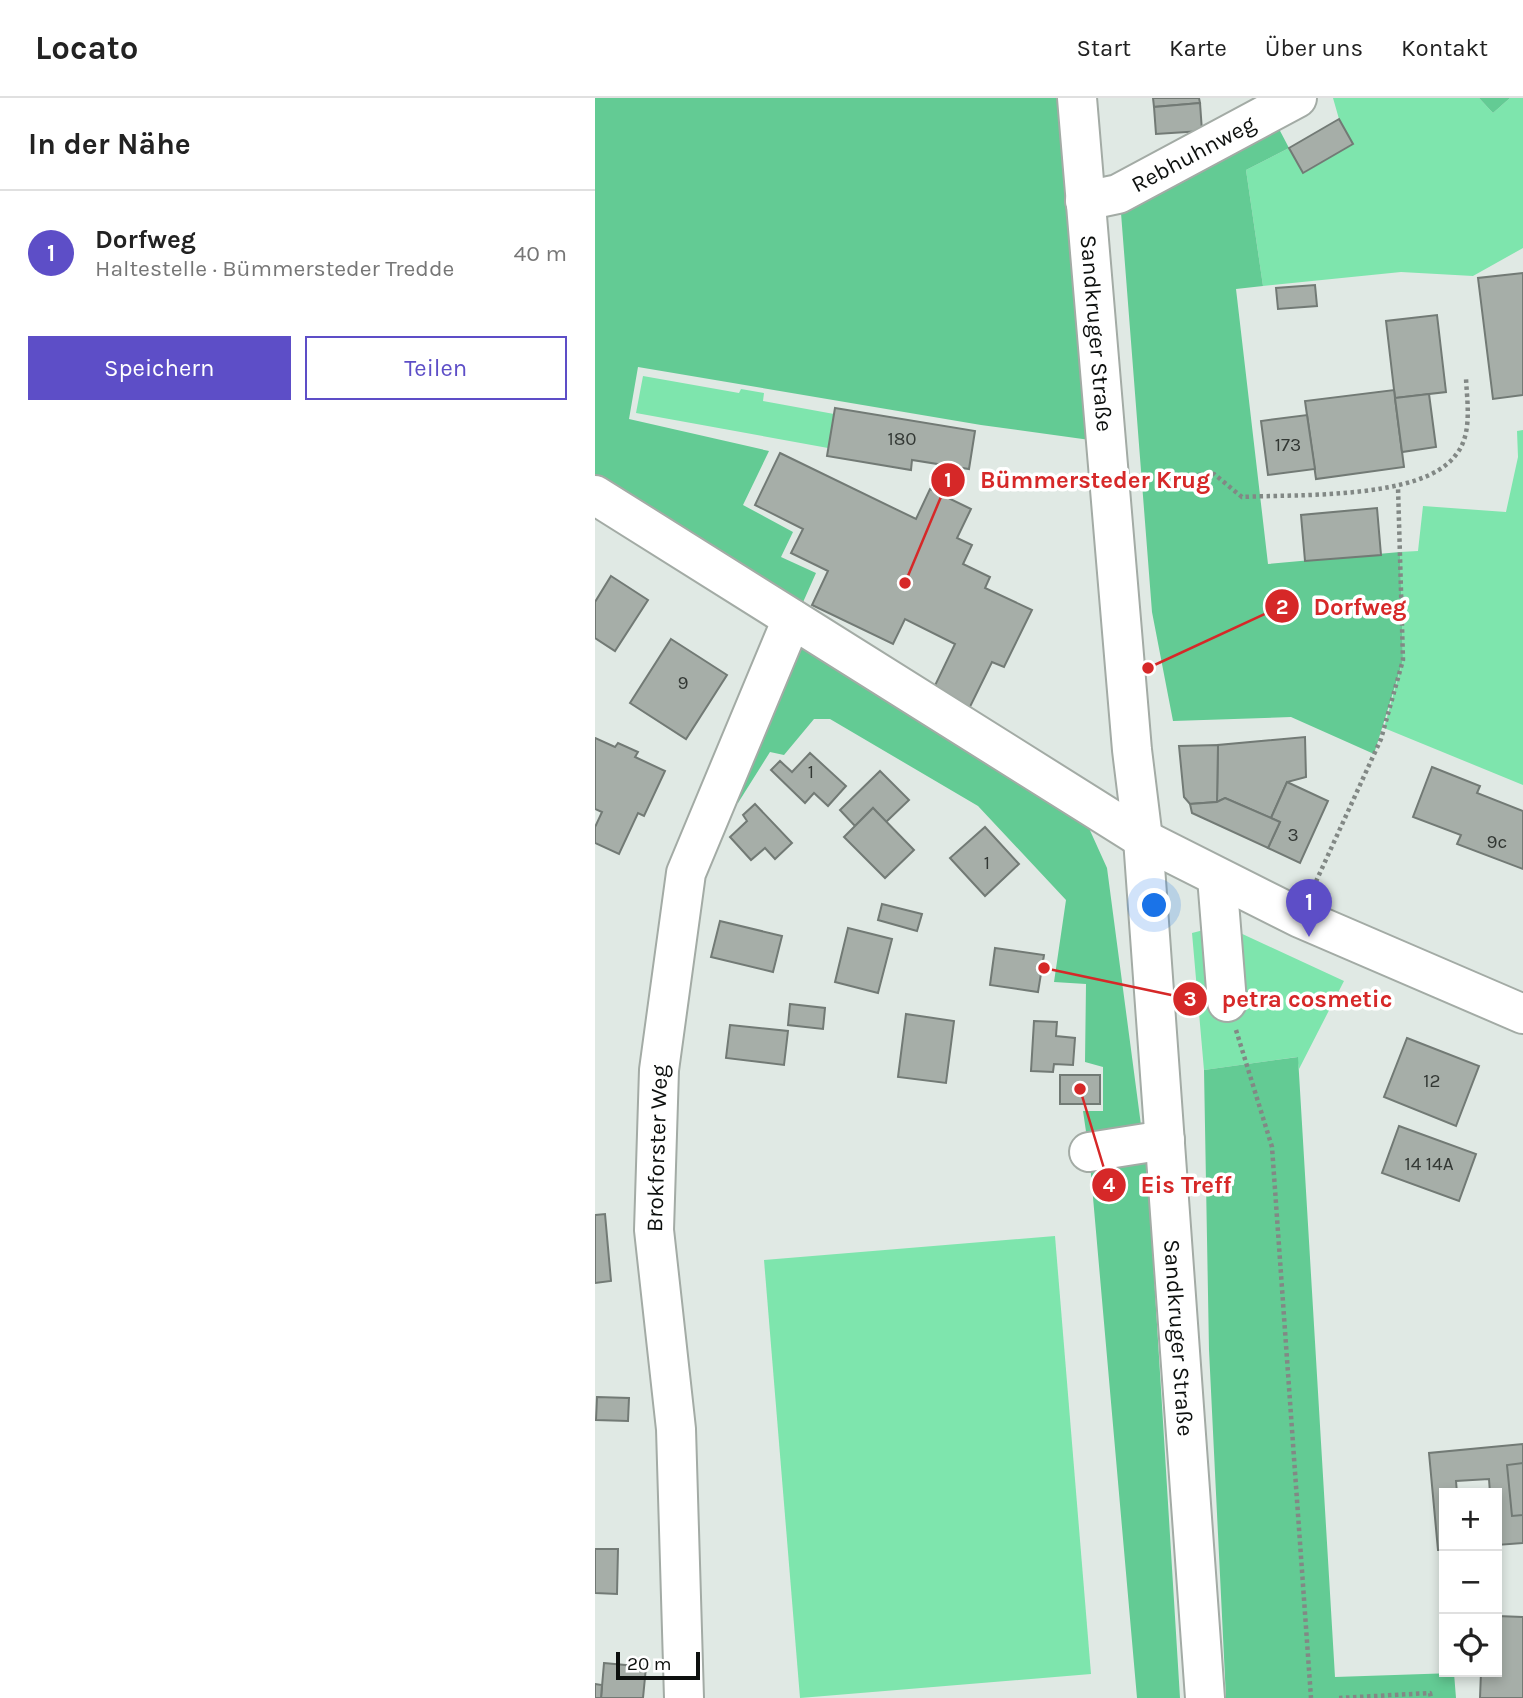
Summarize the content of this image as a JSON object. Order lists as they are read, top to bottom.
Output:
{
  "streets": {
    "street": ["Rebhuhnweg", "Sandkruger Straße", "Brokforster Weg"]
  },
  "crossings": [
    ["Rebhuhnweg", "Sandkruger Straße"]
  ],
  "places": [
    "Bümmersteder Krug",
    "Dorfweg",
    "petra cosmetic",
    "Eis Treff"
  ],
  "house_numbers": [
    "180",
    "173",
    "9",
    "1",
    "3",
    "9c",
    "1",
    "12",
    "14 14A"
  ],
  "scale_bar": "20 m",
  "page": {
    "header": "Locato",
    "nav": [
      "Start",
      "Karte",
      "Über uns",
      "Kontakt"
    ],
    "heading": "In der Nähe",
    "list": [
      {
        "mark": "1",
        "name": "Dorfweg",
        "note": "Haltestelle · Bümmersteder Tredde",
        "value": "40 m"
      }
    ],
    "buttons": ["Speichern", "Teilen"],
    "pins": "1",
    "map_buttons": ["+", "−"],
    "scale": "20 m"
  }
}
